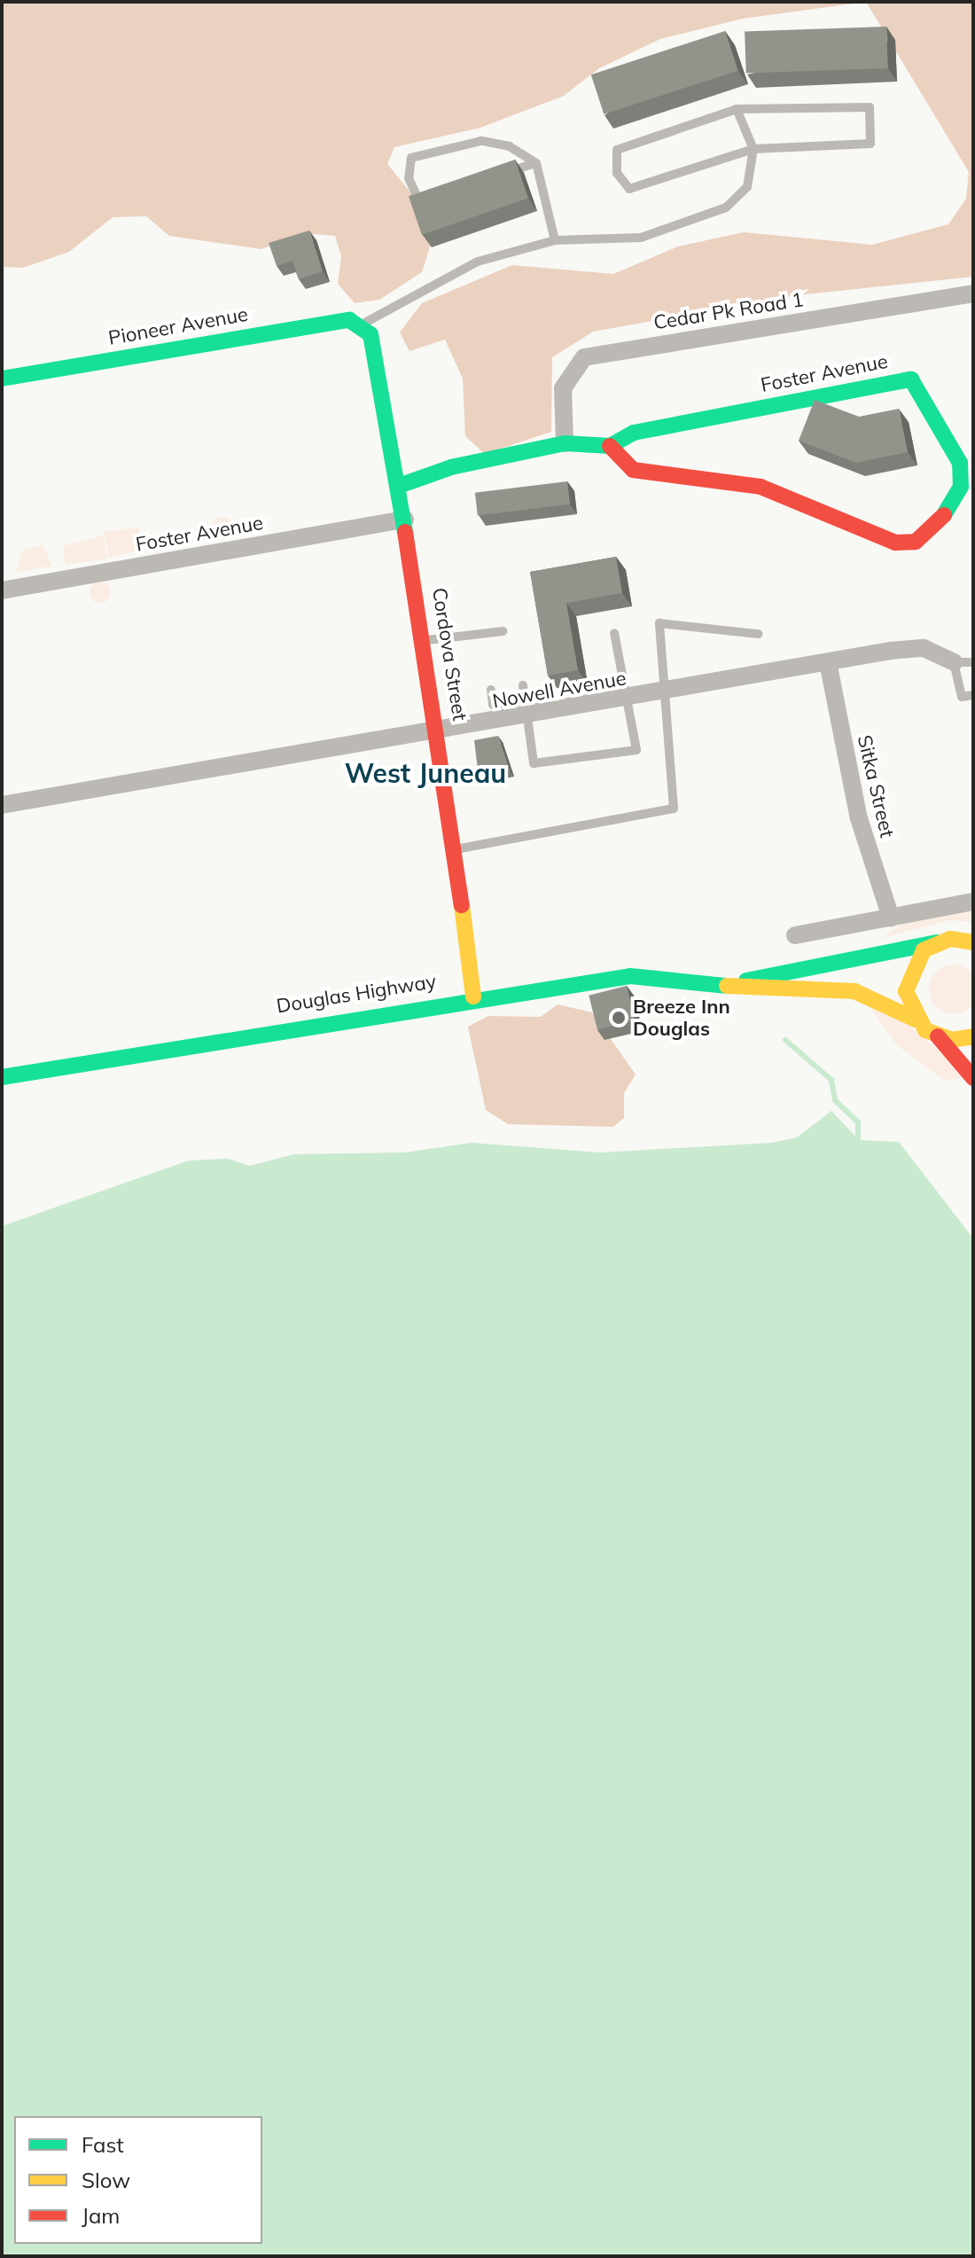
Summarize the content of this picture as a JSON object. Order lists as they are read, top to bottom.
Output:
{
  "streets": {
    "street": [
      "Cedar Pk Road 1",
      "Pioneer Avenue",
      "Foster Avenue",
      "Cordova Street",
      "Nowell Avenue",
      "Sitka Street",
      "Douglas Highway"
    ]
  },
  "crossings": [
    ["Cedar Pk Road 1", "Foster Avenue"],
    ["Pioneer Avenue", "Cordova Street"],
    ["Foster Avenue", "Cordova Street"],
    ["Cordova Street", "Nowell Avenue"],
    ["Cordova Street", "Douglas Highway"],
    ["Nowell Avenue", "Sitka Street"]
  ],
  "districts": ["West Juneau"],
  "places": ["Breeze Inn Douglas"],
  "legend": ["Fast", "Slow", "Jam"]
}
